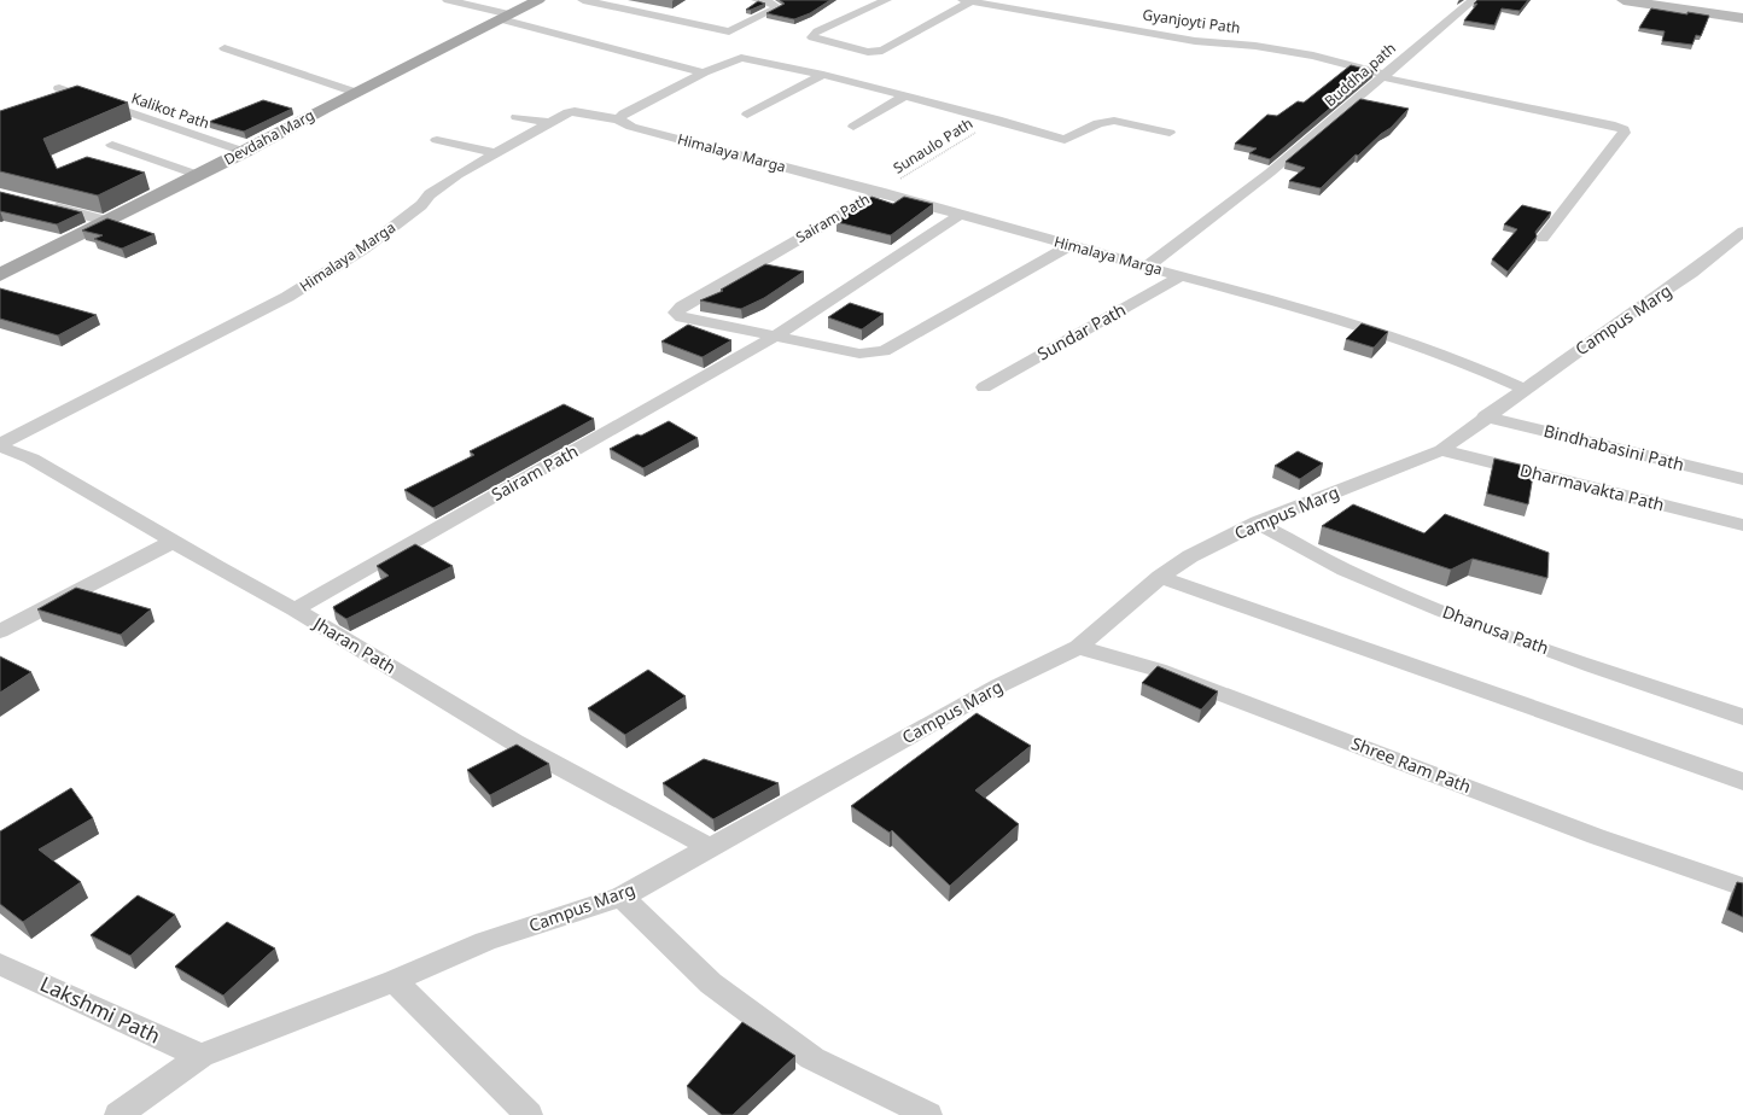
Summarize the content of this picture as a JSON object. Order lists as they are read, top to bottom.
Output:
{
  "streets": {
    "main road": ["Devdaha Marg"],
    "street": [
      "Gyanjoyti Path",
      "Buddha path",
      "Kalikot Path",
      "Himalaya Marga",
      "Sairam Path",
      "Campus Marg",
      "Sundar Path",
      "Bindhabasini Path",
      "Dharmavakta Path",
      "Dhanusa Path",
      "Jharan Path",
      "Shree Ram Path",
      "Lakshmi Path"
    ],
    "path": ["Sunaulo Path"]
  },
  "crossings": [
    ["Gyanjoyti Path", "Buddha path"],
    ["Buddha path", "Himalaya Marga"],
    ["Kalikot Path", "Devdaha Marg"],
    ["Sunaulo Path", "Himalaya Marga"],
    ["Sunaulo Path", "Sairam Path"],
    ["Himalaya Marga", "Sairam Path"],
    ["Himalaya Marga", "Campus Marg"],
    ["Himalaya Marga", "Sundar Path"],
    ["Himalaya Marga", "Jharan Path"],
    ["Sairam Path", "Jharan Path"],
    ["Campus Marg", "Bindhabasini Path"],
    ["Campus Marg", "Dharmavakta Path"],
    ["Campus Marg", "Dhanusa Path"],
    ["Campus Marg", "Jharan Path"],
    ["Campus Marg", "Shree Ram Path"],
    ["Campus Marg", "Lakshmi Path"]
  ]
}
